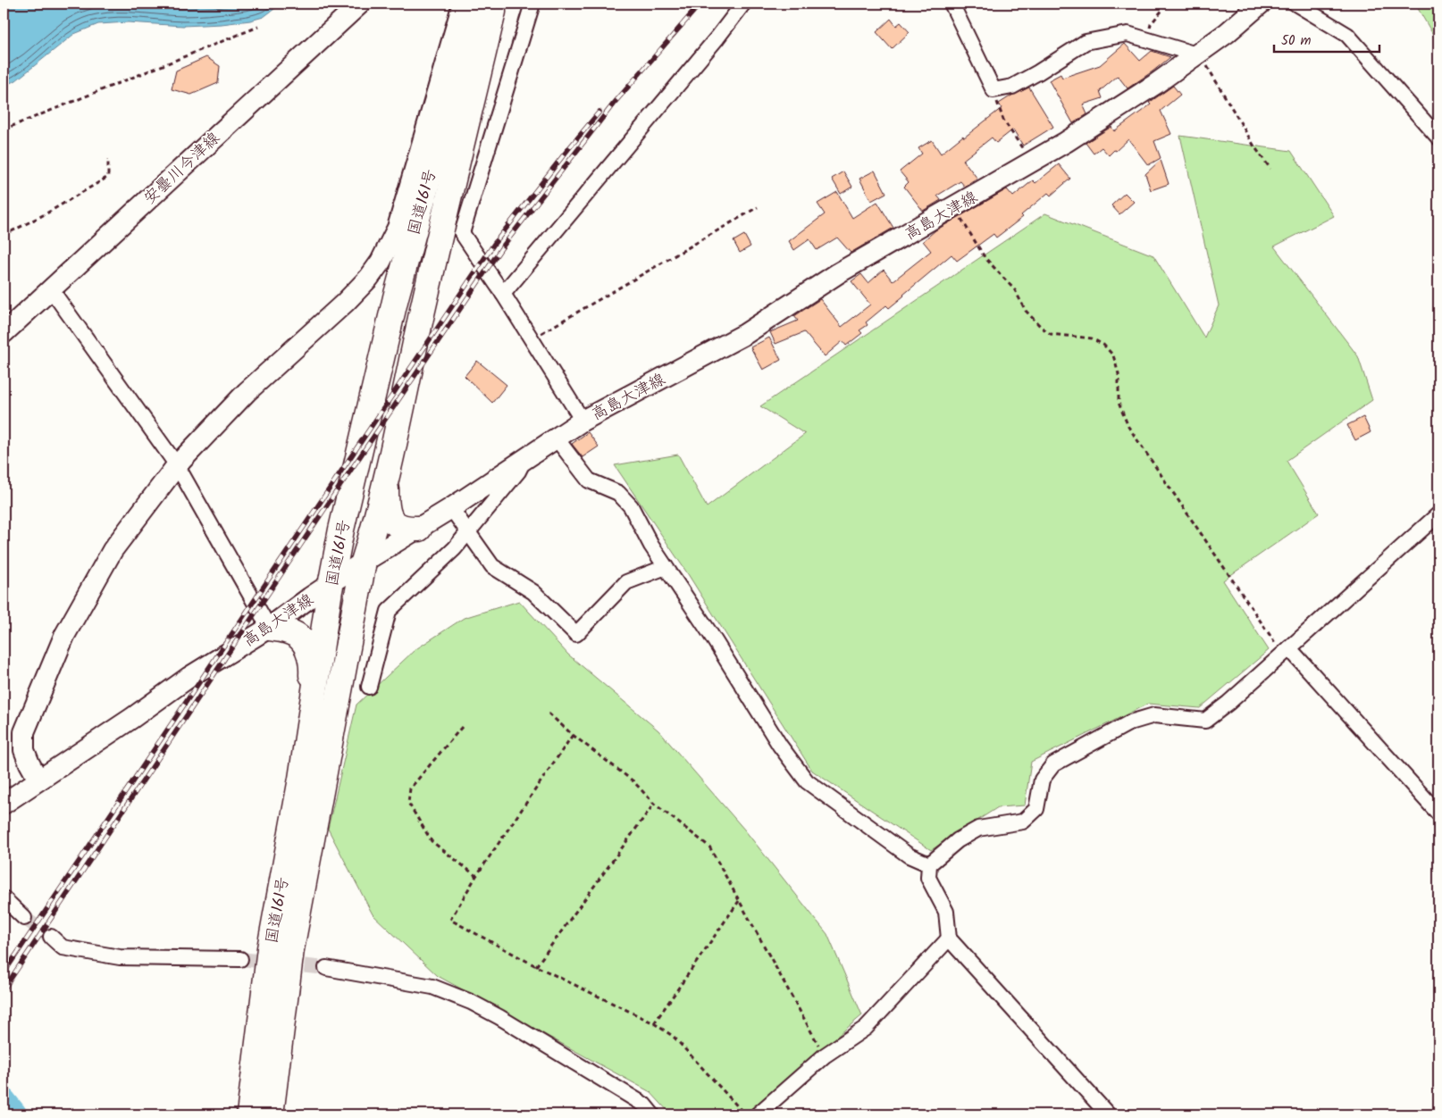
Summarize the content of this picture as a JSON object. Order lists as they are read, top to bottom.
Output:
{
  "streets": {
    "highway": ["国道161号"],
    "main road": ["安曇川今津線", "高島大津線"]
  },
  "crossings": [
    ["国道161号", "高島大津線"]
  ],
  "scale_bar": "50 m"
}
